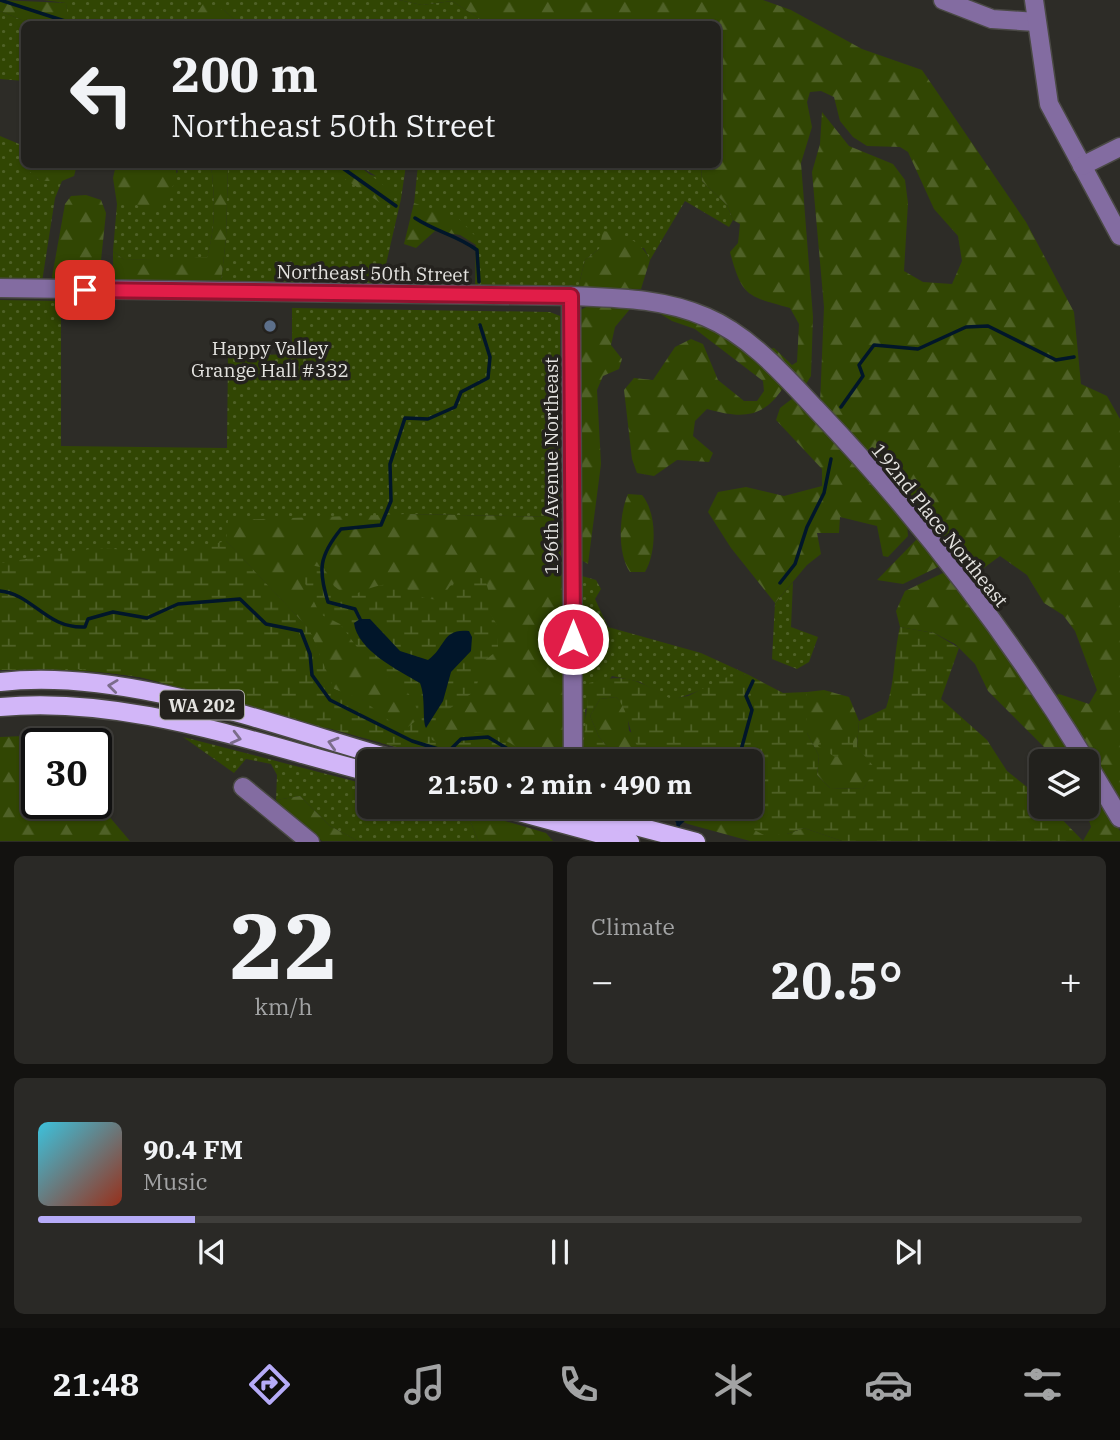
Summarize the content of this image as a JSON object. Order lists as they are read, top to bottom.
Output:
{
  "streets": {
    "main road": ["WA 202"],
    "street": ["Northeast 50th Street", "196th Avenue Northeast", "192nd Place Northeast"]
  },
  "crossings": [
    ["Northeast 50th Street", "196th Avenue Northeast"],
    ["Northeast 50th Street", "192nd Place Northeast"]
  ],
  "places": ["Happy Valley Grange Hall #332"],
  "page": {
    "turn": ["200 m", "Northeast 50th Street"],
    "limit": "30",
    "trip": "21:50 · 2 min · 490 m",
    "tile": [
      ["22", "km/h"],
      "Climate"
    ],
    "heat": ["−", "20.5°", "+"],
    "song": ["90.4 FM", "Music"],
    "tabs": "21:48"
  }
}
